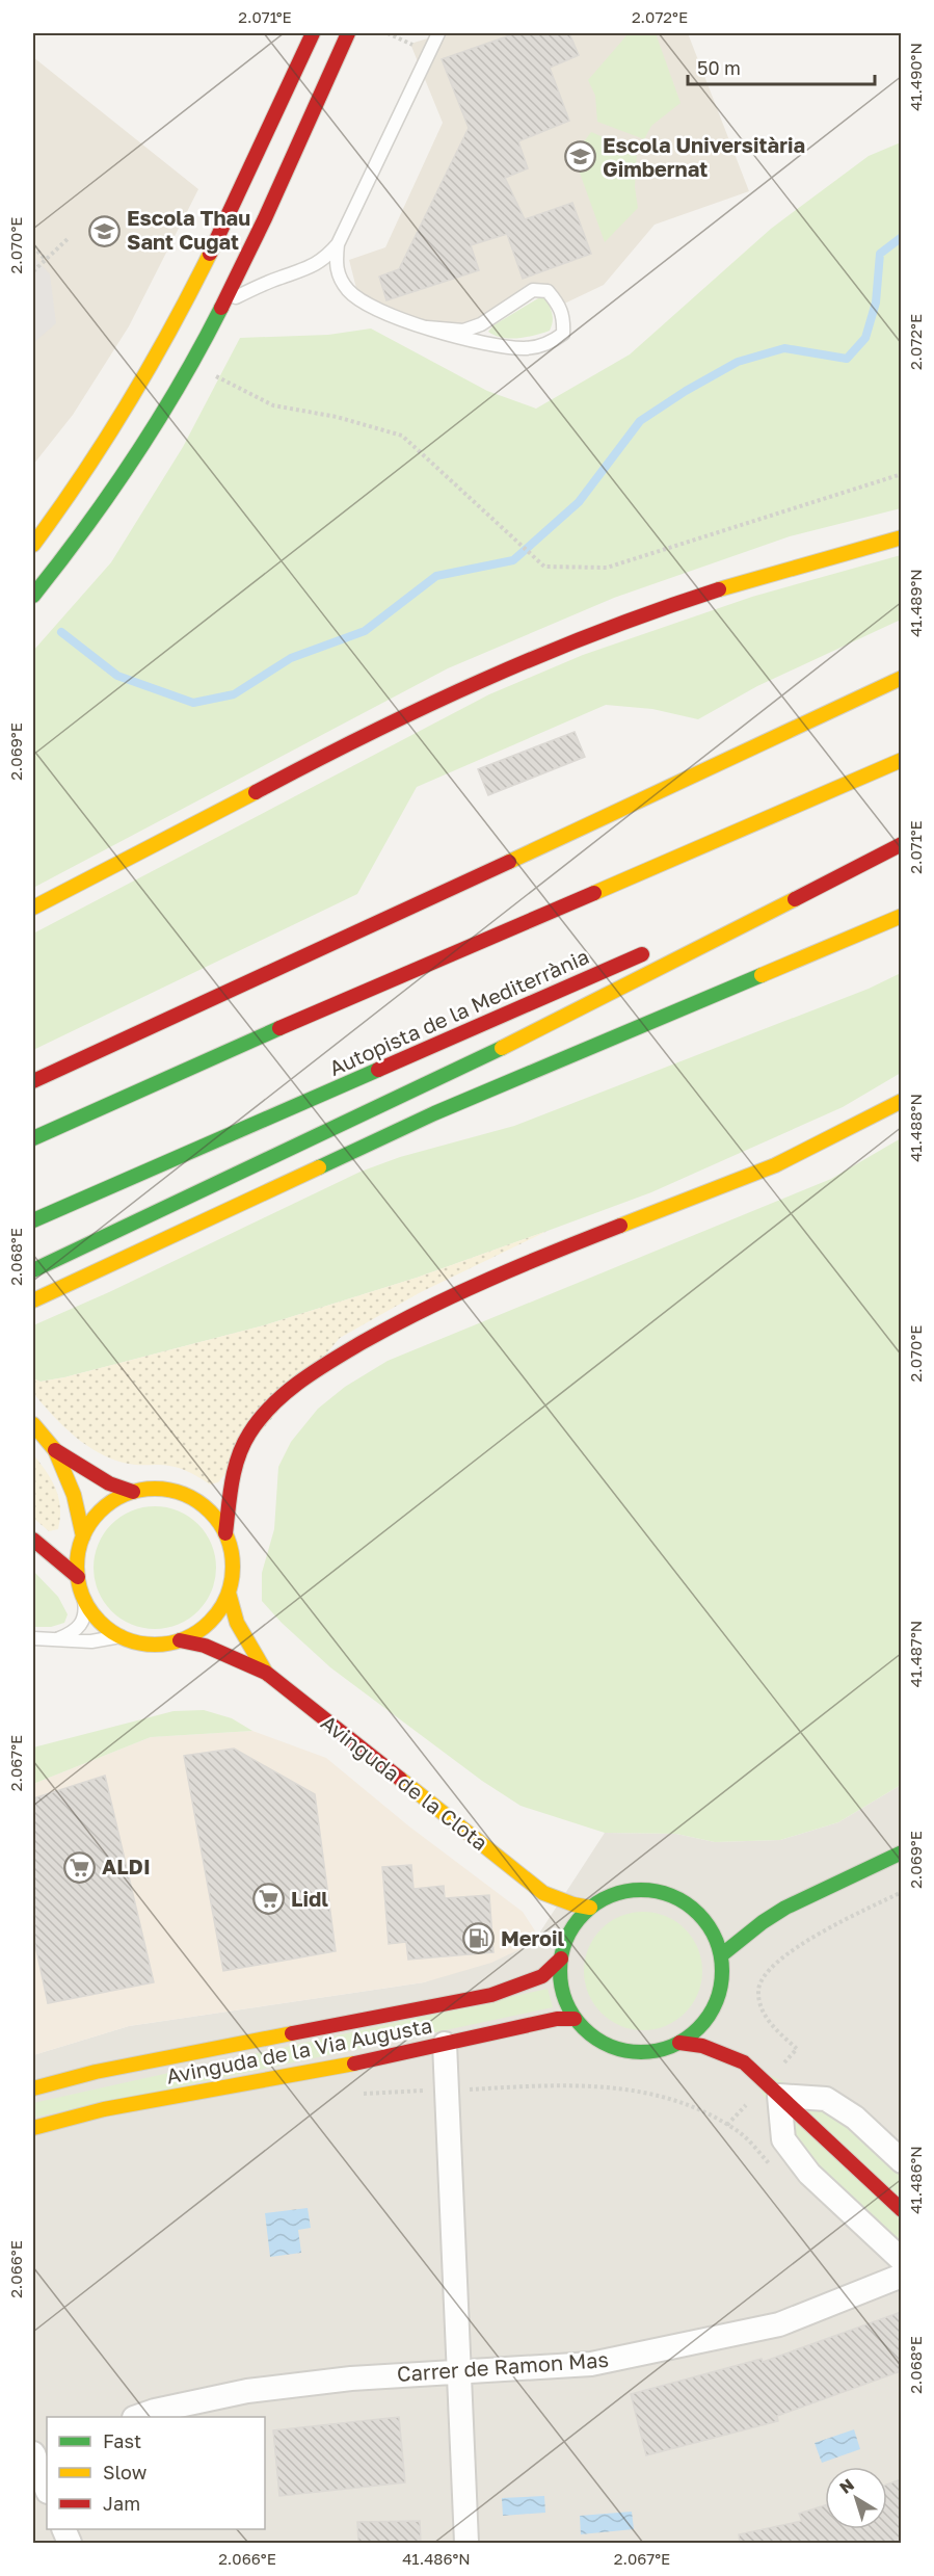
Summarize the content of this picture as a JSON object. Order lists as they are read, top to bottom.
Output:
{
  "streets": {
    "main road": ["Autopista de la Mediterrània", "Avinguda de la Clota", "Avinguda de la Via Augusta"],
    "street": ["Carrer de Ramon Mas"]
  },
  "crossings": [
    ["Avinguda de la Clota", "Avinguda de la Via Augusta"]
  ],
  "places": {
    "school or university": ["Escola Universitària Gimbernat", "Escola Thau Sant Cugat"],
    "supermarket": ["ALDI", "Lidl"],
    "fuel station": ["Meroil"]
  },
  "legend": ["Fast", "Slow", "Jam"],
  "scale_bar": "50 m",
  "north": "top left",
  "coordinates": [
    "2.071°E",
    "2.072°E",
    "41.490°N",
    "2.070°E",
    "41.489°N",
    "2.069°E",
    "41.488°N",
    "2.068°E",
    "41.487°N",
    "2.067°E",
    "41.486°N",
    "2.066°E"
  ]
}
